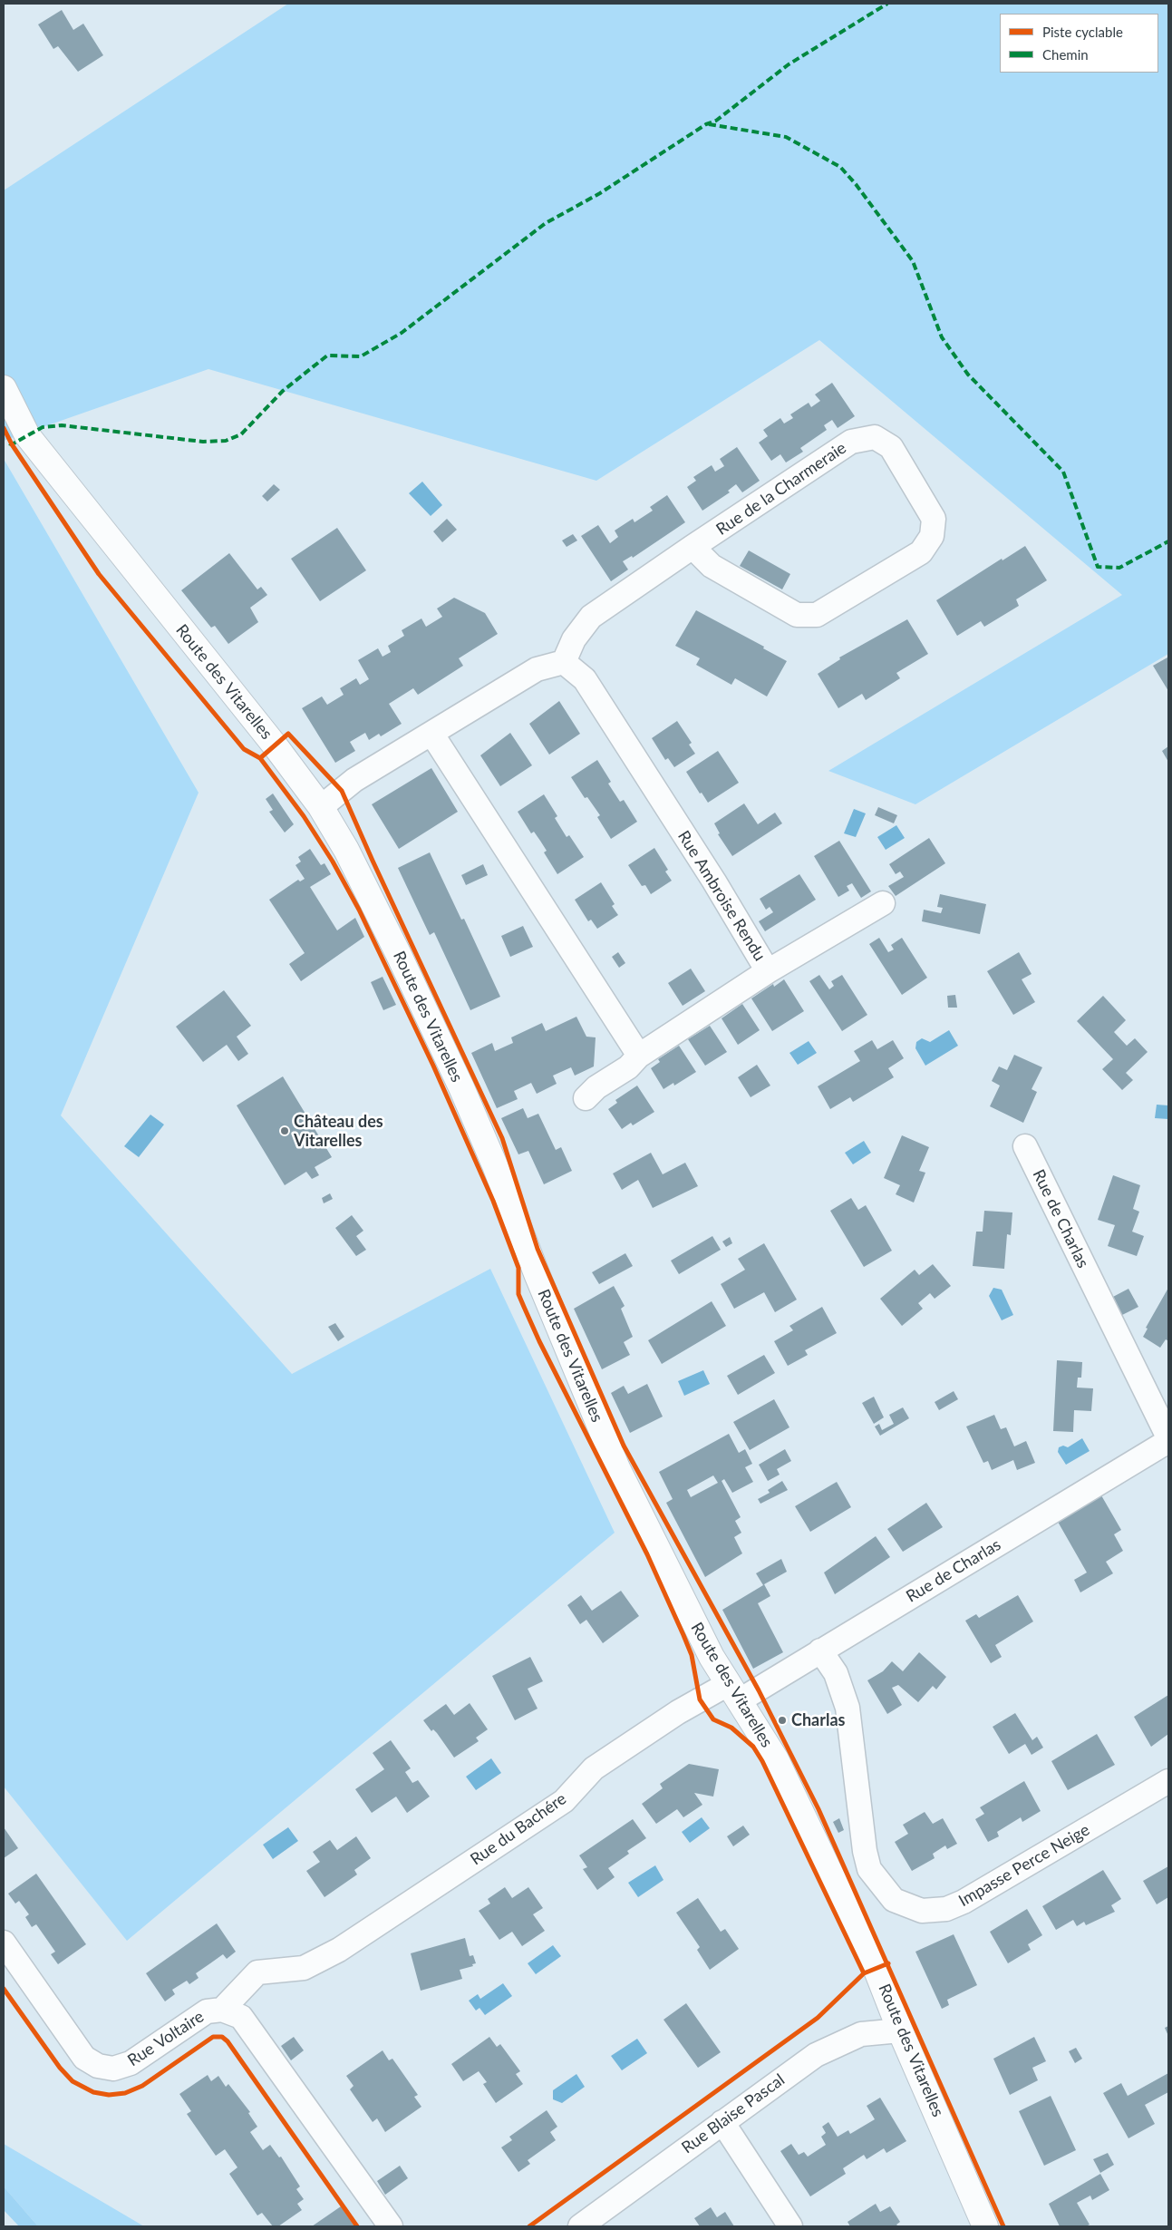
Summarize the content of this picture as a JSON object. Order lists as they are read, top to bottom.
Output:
{
  "streets": {
    "main road": ["Route des Vitarelles"],
    "street": [
      "Rue de la Charmeraie",
      "Rue Ambroise Rendu",
      "Rue de Charlas",
      "Rue du Bachére",
      "Impasse Perce Neige",
      "Rue Voltaire",
      "Rue Blaise Pascal"
    ]
  },
  "crossings": [
    ["Rue de la Charmeraie", "Rue Ambroise Rendu"],
    ["Route des Vitarelles", "Rue de Charlas"],
    ["Route des Vitarelles", "Rue du Bachére"],
    ["Route des Vitarelles", "Rue Blaise Pascal"],
    ["Rue de Charlas", "Rue du Bachére"],
    ["Rue de Charlas", "Impasse Perce Neige"],
    ["Rue du Bachére", "Rue Voltaire"]
  ],
  "places": ["Château des Vitarelles", "Charlas"],
  "legend": ["Piste cyclable", "Chemin"]
}
